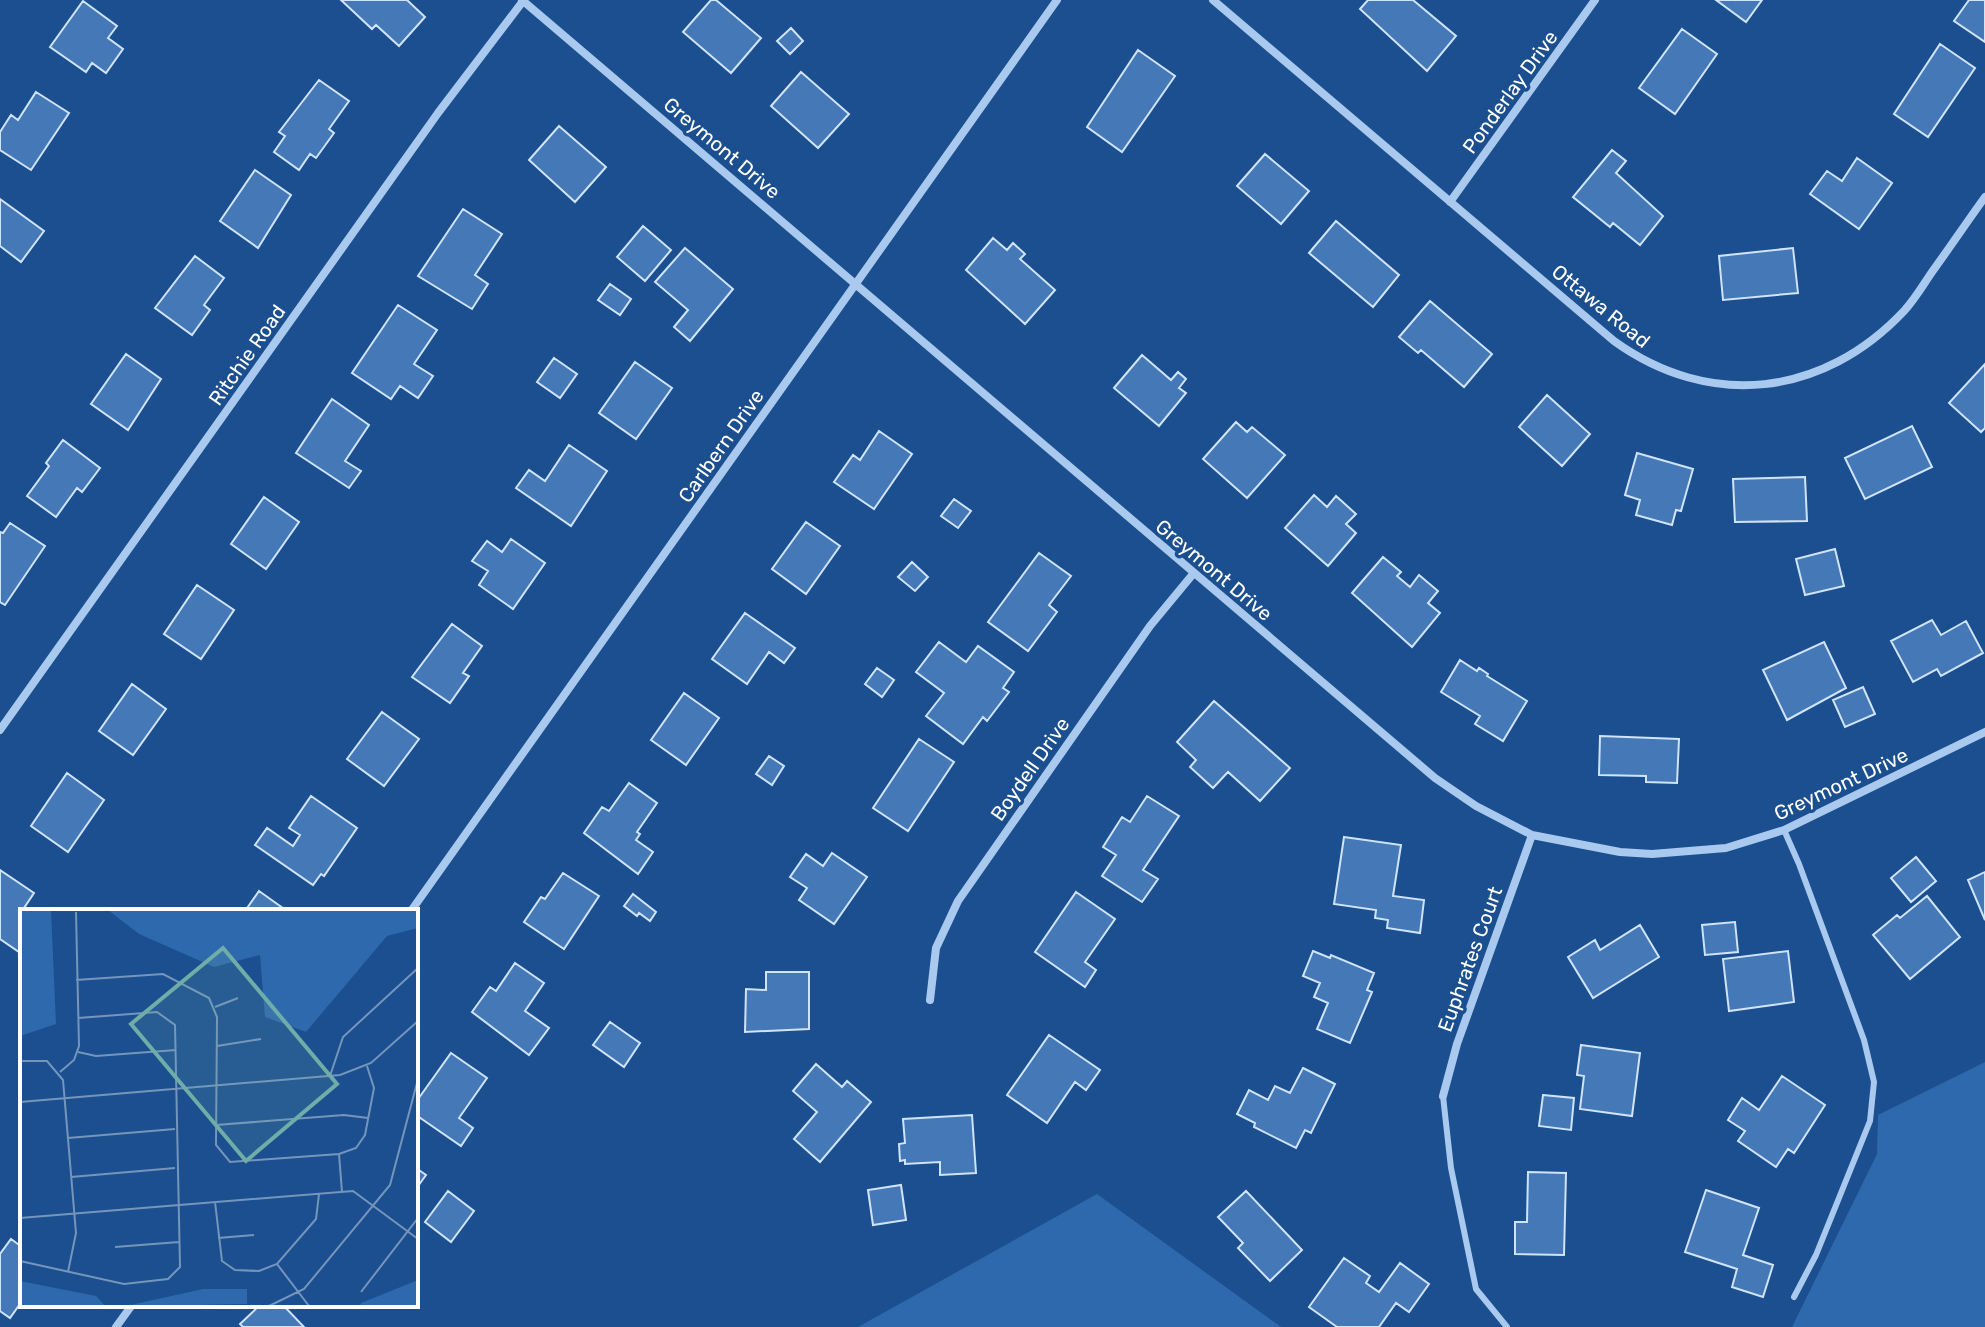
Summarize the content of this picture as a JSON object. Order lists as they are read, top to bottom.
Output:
{
  "streets": {
    "street": [
      "Ponderlay Drive",
      "Greymont Drive",
      "Ottawa Road",
      "Ritchie Road",
      "Carlbern Drive",
      "Boydell Drive",
      "Euphrates Court"
    ]
  },
  "crossings": [
    ["Ponderlay Drive", "Ottawa Road"],
    ["Greymont Drive", "Ritchie Road"],
    ["Greymont Drive", "Carlbern Drive"],
    ["Greymont Drive", "Boydell Drive"],
    ["Greymont Drive", "Euphrates Court"]
  ]
}
